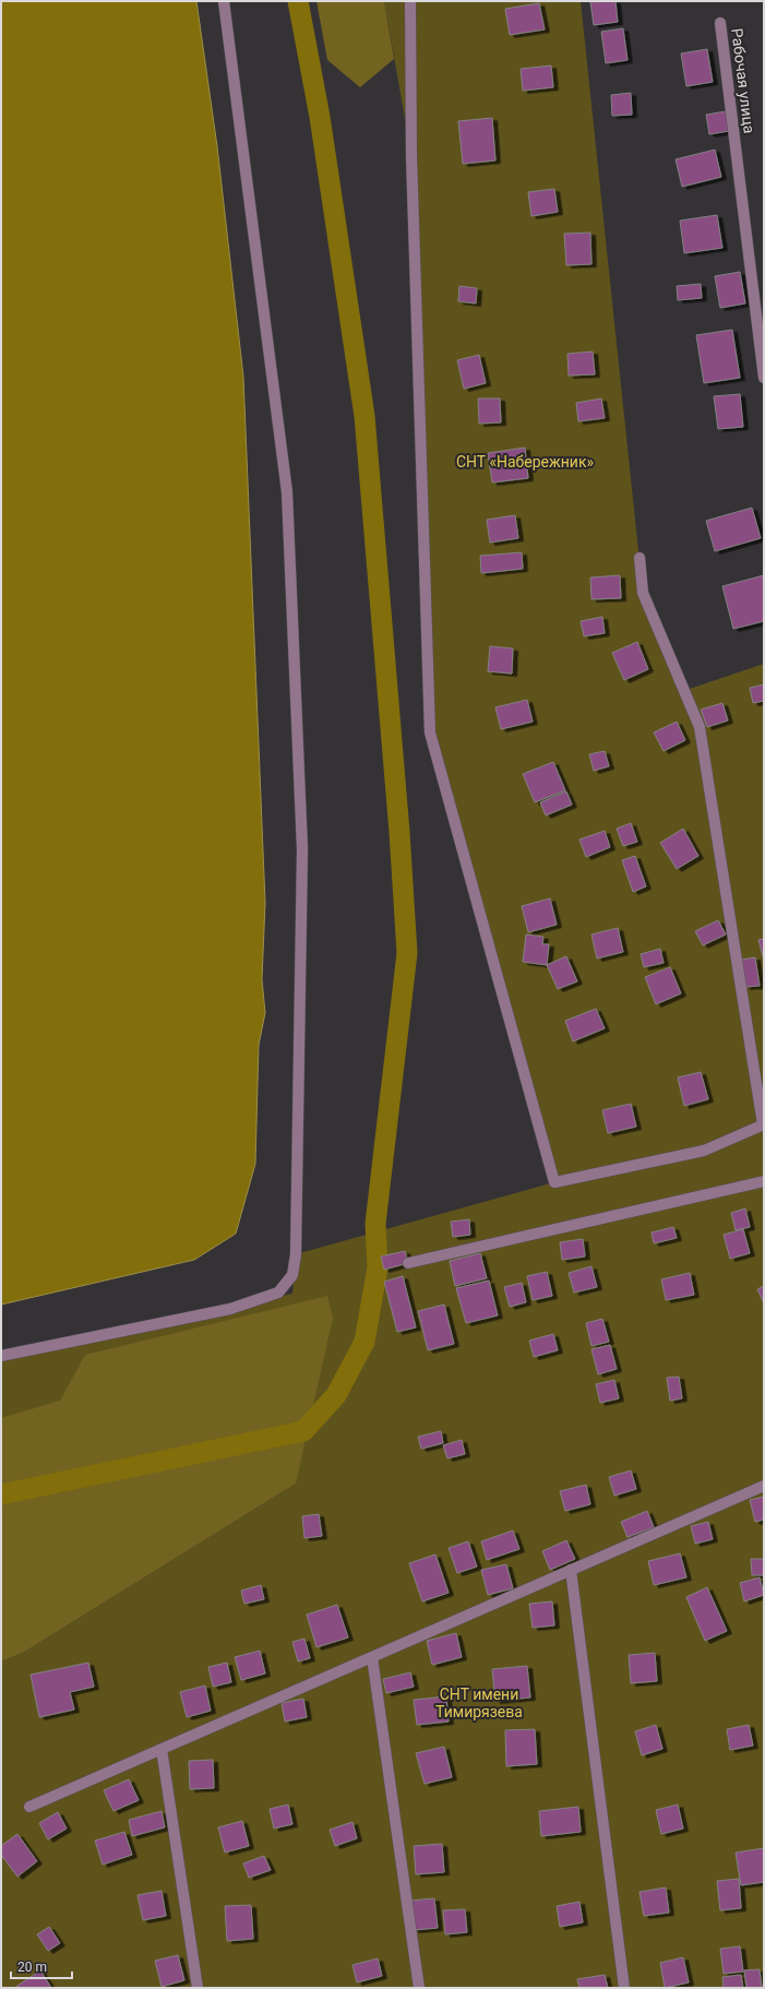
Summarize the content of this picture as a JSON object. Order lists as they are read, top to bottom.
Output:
{
  "streets": {
    "street": ["Рабочая улица"]
  },
  "parks": ["СНТ «Набережник»", "СНТ имени Тимирязева"],
  "scale_bar": "20 m"
}
